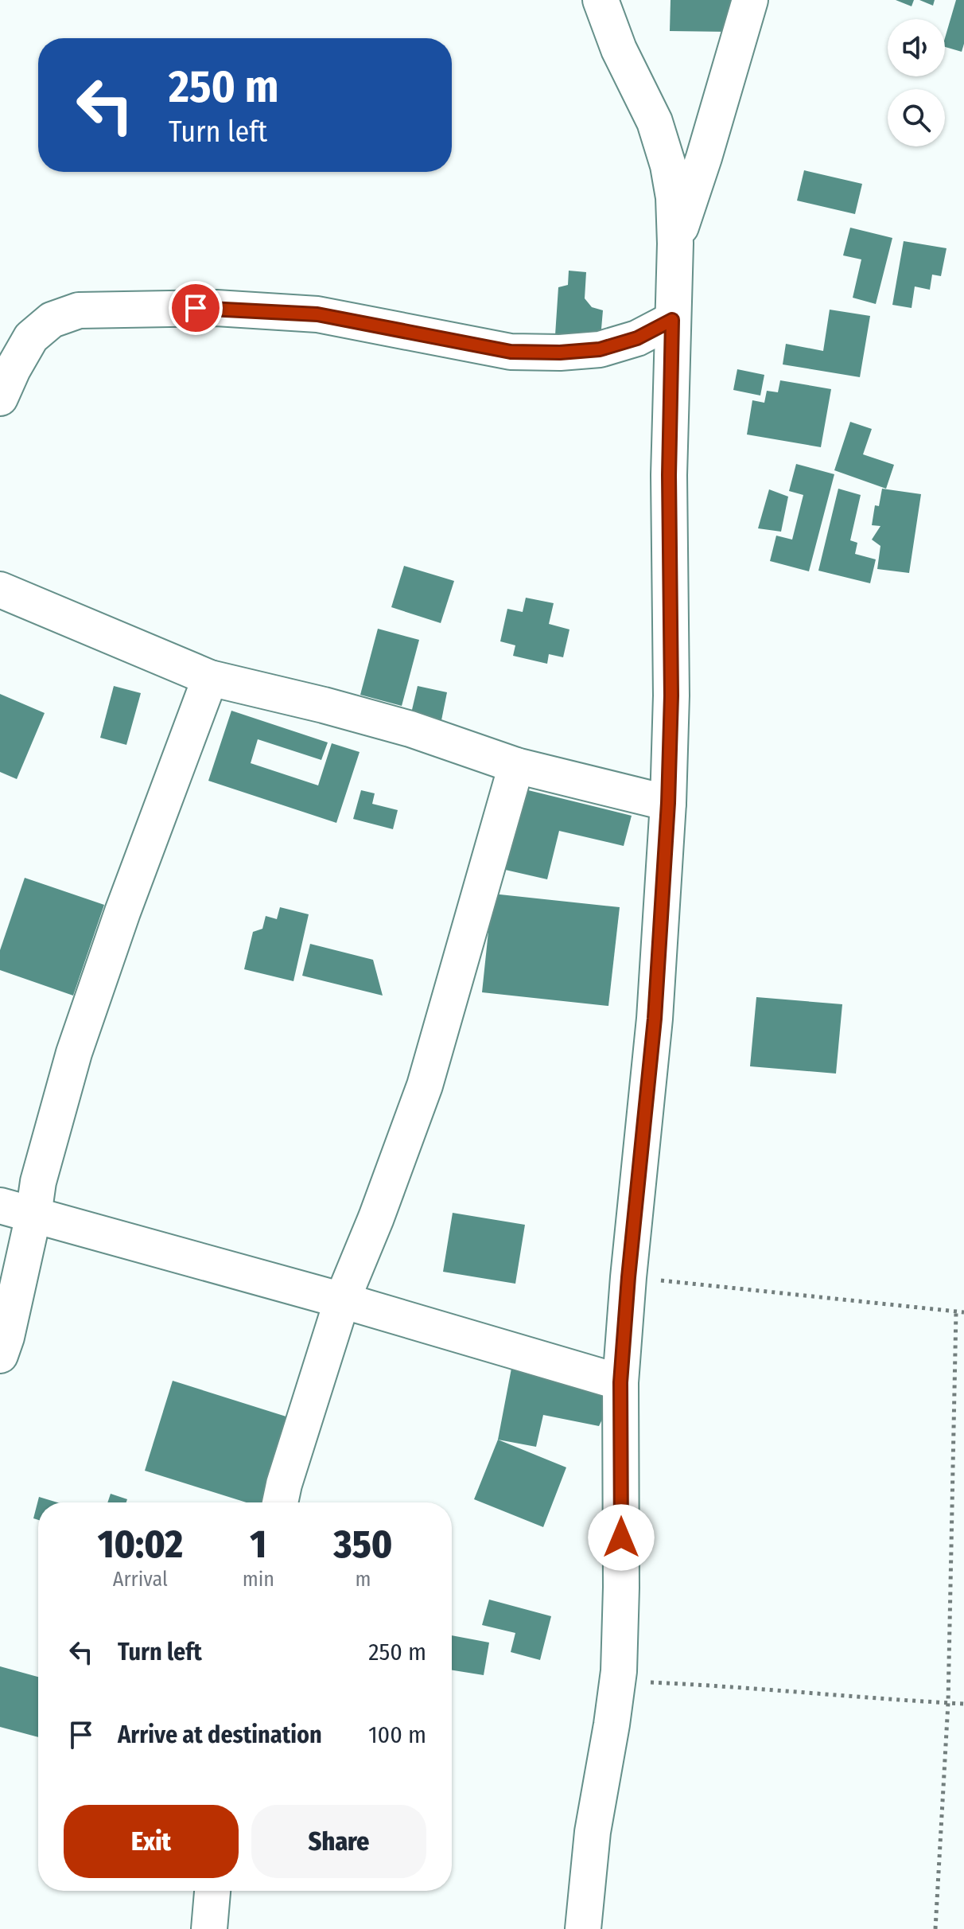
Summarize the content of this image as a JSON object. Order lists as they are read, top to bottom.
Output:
{
  "page": {
    "turn": ["250 m", "Turn left"],
    "eta": [
      "10:02",
      "Arrival",
      "1",
      "min",
      "350",
      "m"
    ],
    "list": [
      {
        "name": "Turn left",
        "value": "250 m"
      },
      {
        "name": "Arrive at destination",
        "value": "100 m"
      }
    ],
    "buttons": ["Exit", "Share"]
  }
}
